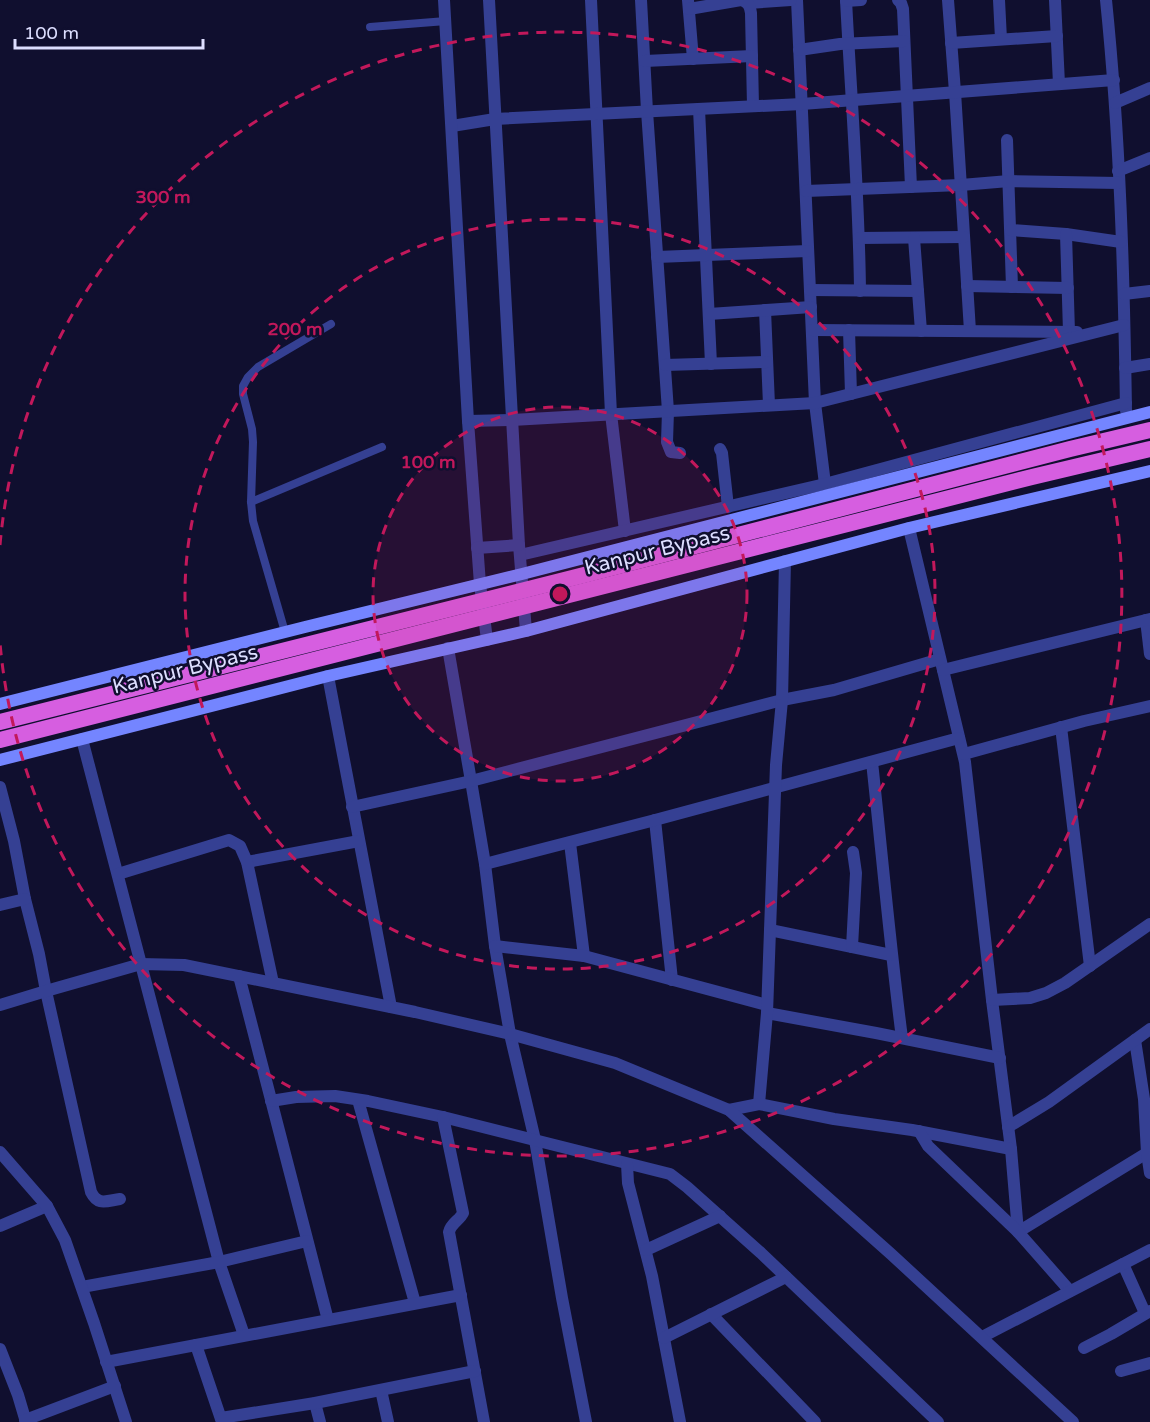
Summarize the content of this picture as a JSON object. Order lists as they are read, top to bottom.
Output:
{
  "streets": {
    "highway": ["Kanpur Bypass"]
  },
  "scale_bar": "100 m",
  "rings": ["300 m", "200 m", "100 m"]
}
